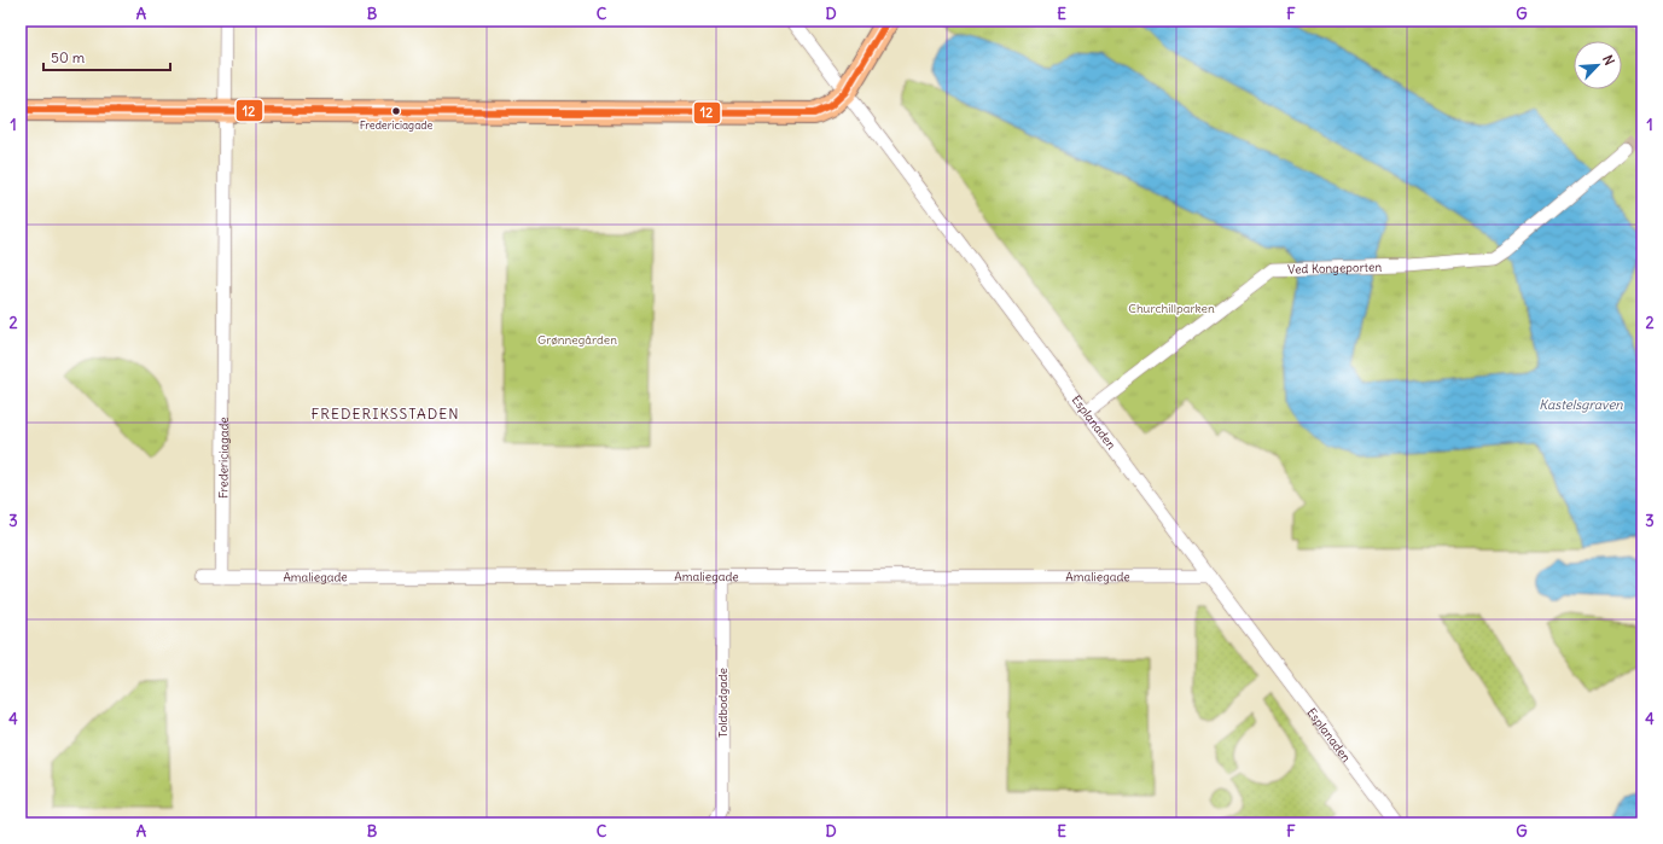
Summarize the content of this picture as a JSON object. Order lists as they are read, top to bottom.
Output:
{
  "streets": {
    "street": [
      "Ved Kongeporten",
      "Esplanaden",
      "Fredericiagade",
      "Amaliegade",
      "Toldbodgade"
    ]
  },
  "crossings": [
    ["Ved Kongeporten", "Esplanaden"],
    ["Esplanaden", "Amaliegade"],
    ["Fredericiagade", "Amaliegade"],
    ["Amaliegade", "Toldbodgade"]
  ],
  "districts": ["FREDERIKSSTADEN"],
  "water": ["Kastelsgraven"],
  "parks": ["Churchillparken", "Grønnegården"],
  "places": ["Fredericiagade"],
  "lines": ["transit line 12"],
  "scale_bar": "50 m",
  "north": "top right",
  "grid": {
    "columns": [
      "A",
      "B",
      "C",
      "D",
      "E",
      "F",
      "G"
    ],
    "rows": [
      "1",
      "2",
      "3",
      "4"
    ]
  }
}
